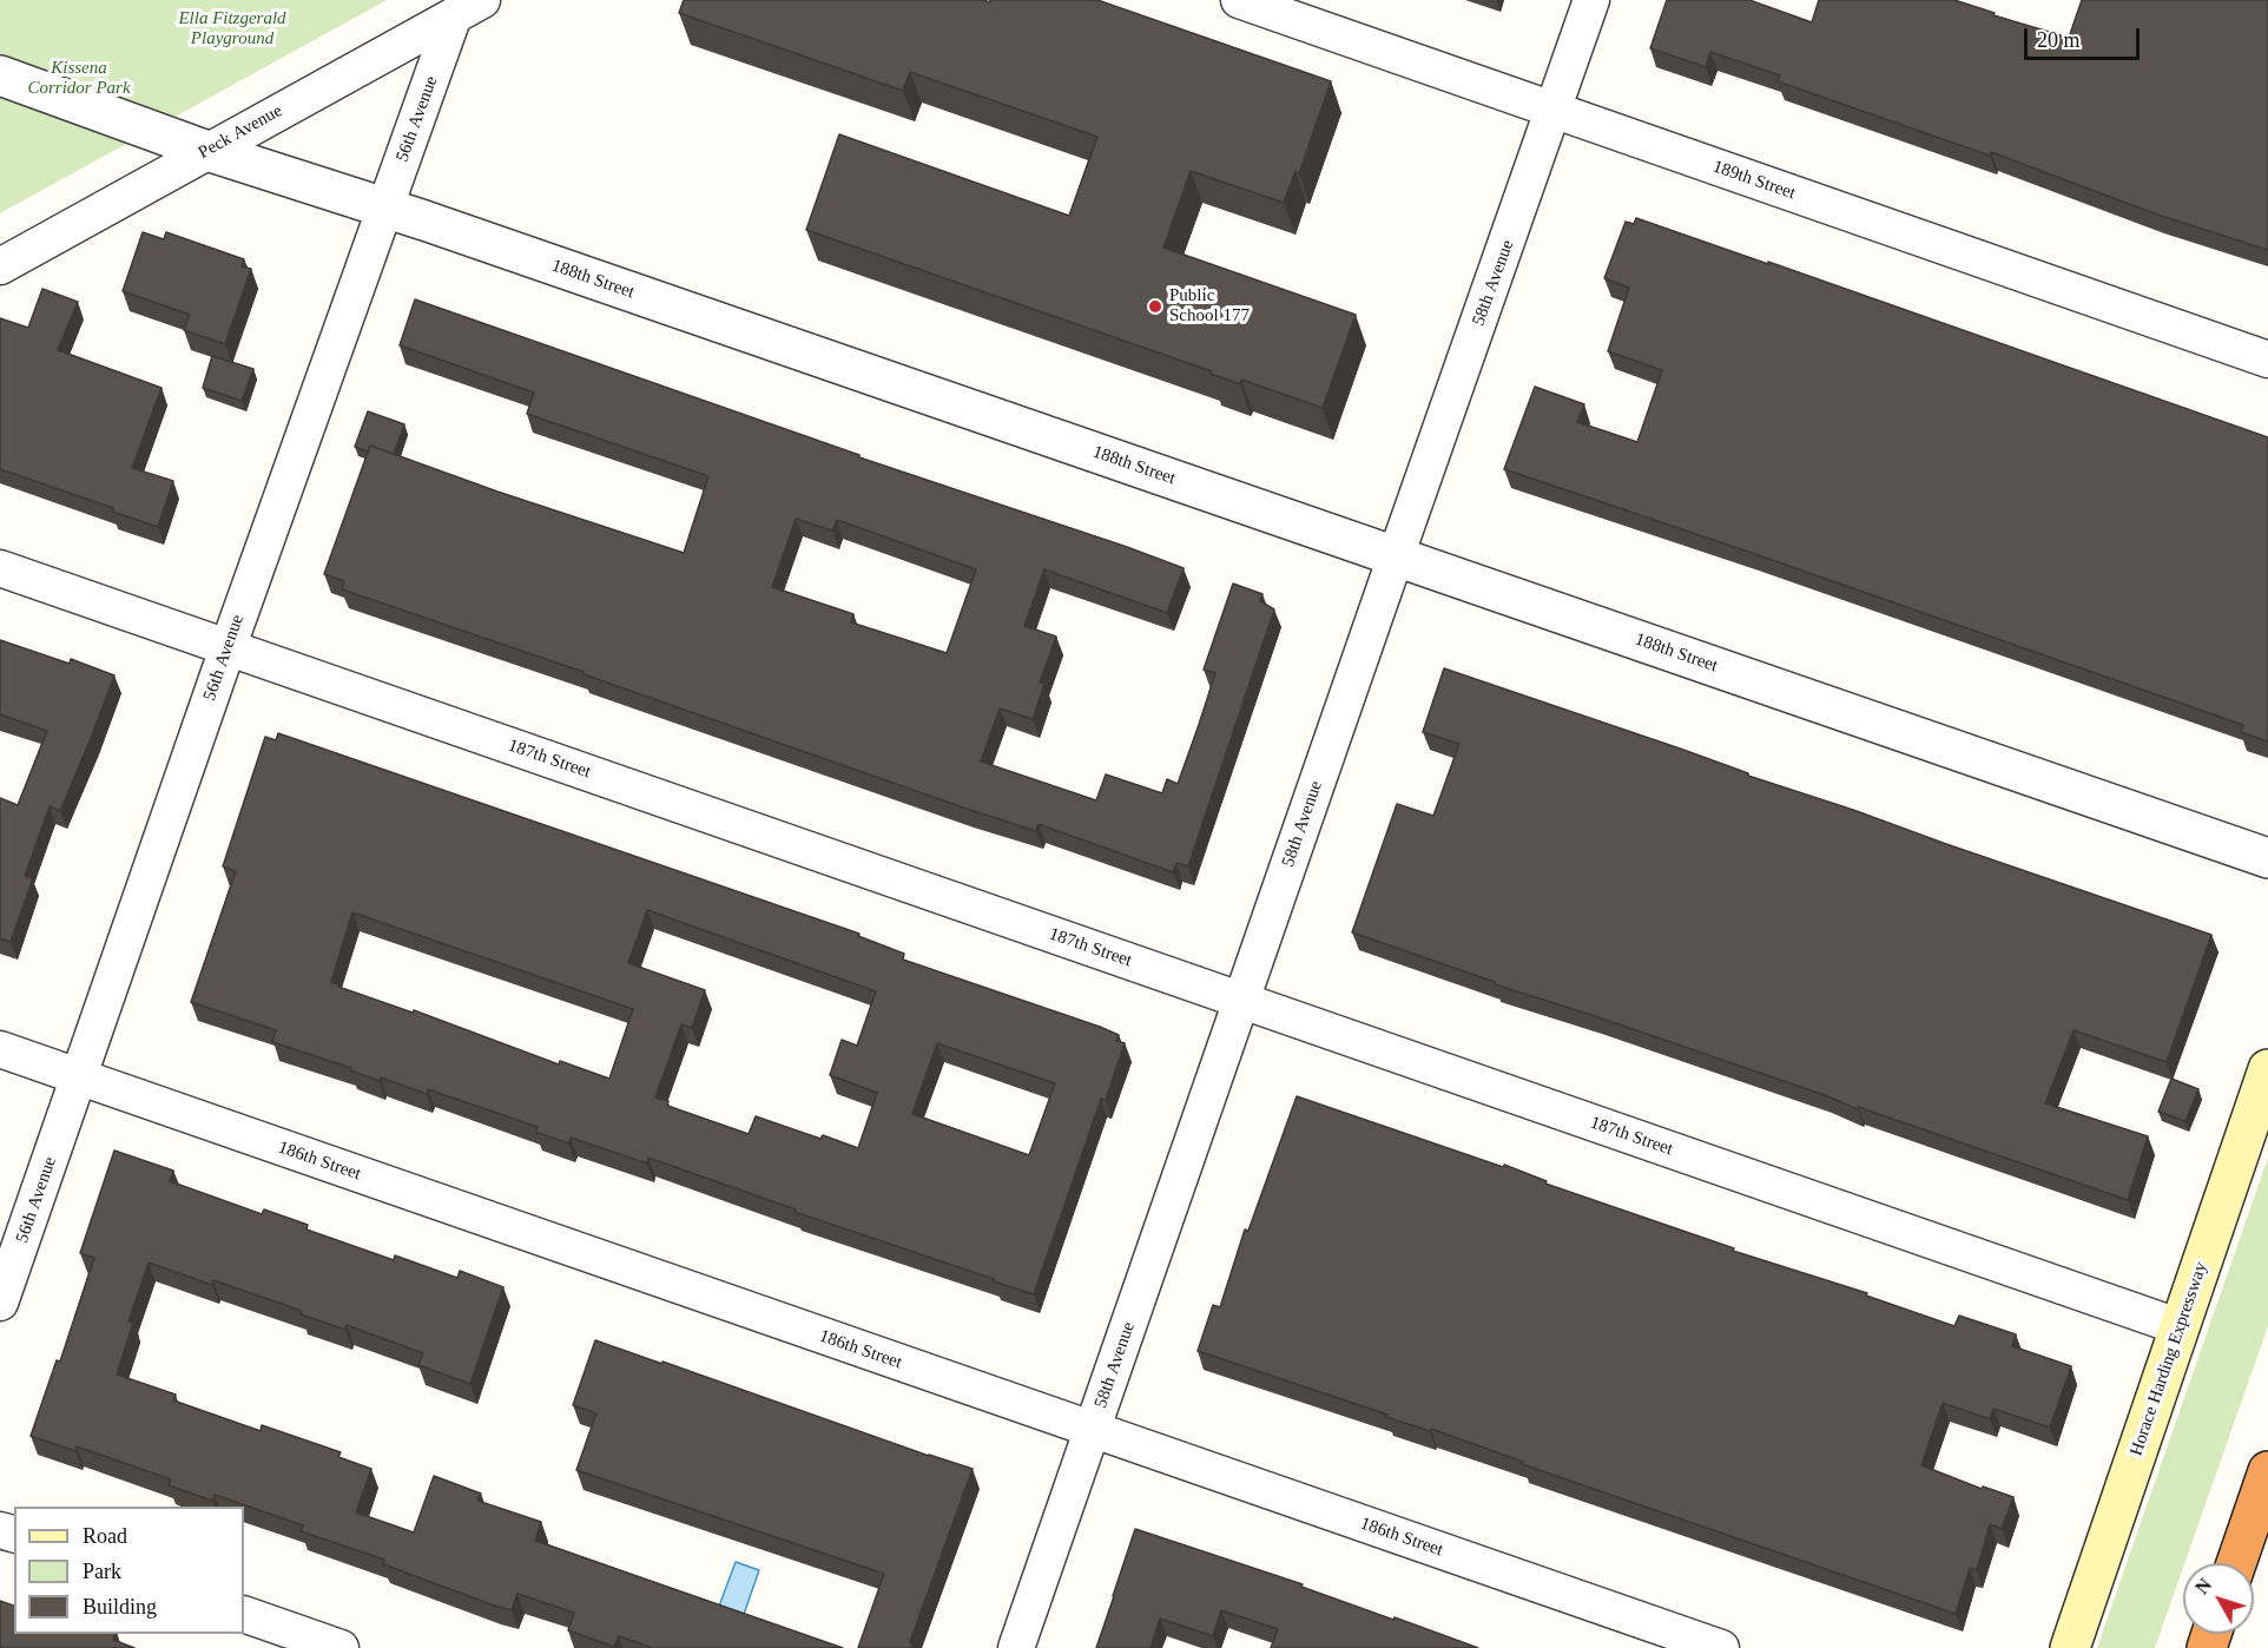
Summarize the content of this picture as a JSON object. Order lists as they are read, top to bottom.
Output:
{
  "streets": {
    "main road": ["Horace Harding Expressway"],
    "street": [
      "56th Avenue",
      "Peck Avenue",
      "189th Street",
      "188th Street",
      "58th Avenue",
      "187th Street",
      "186th Street"
    ]
  },
  "crossings": [
    ["56th Avenue", "Peck Avenue"],
    ["56th Avenue", "188th Street"],
    ["56th Avenue", "187th Street"],
    ["56th Avenue", "186th Street"],
    ["Peck Avenue", "188th Street"],
    ["189th Street", "58th Avenue"],
    ["188th Street", "58th Avenue"],
    ["58th Avenue", "187th Street"],
    ["58th Avenue", "186th Street"],
    ["187th Street", "Horace Harding Expressway"]
  ],
  "parks": ["Ella Fitzgerald Playground", "Kissena Corridor Park"],
  "places": ["Public School 177"],
  "legend": ["Road", "Park", "Building"],
  "scale_bar": "20 m",
  "north": "top left"
}
